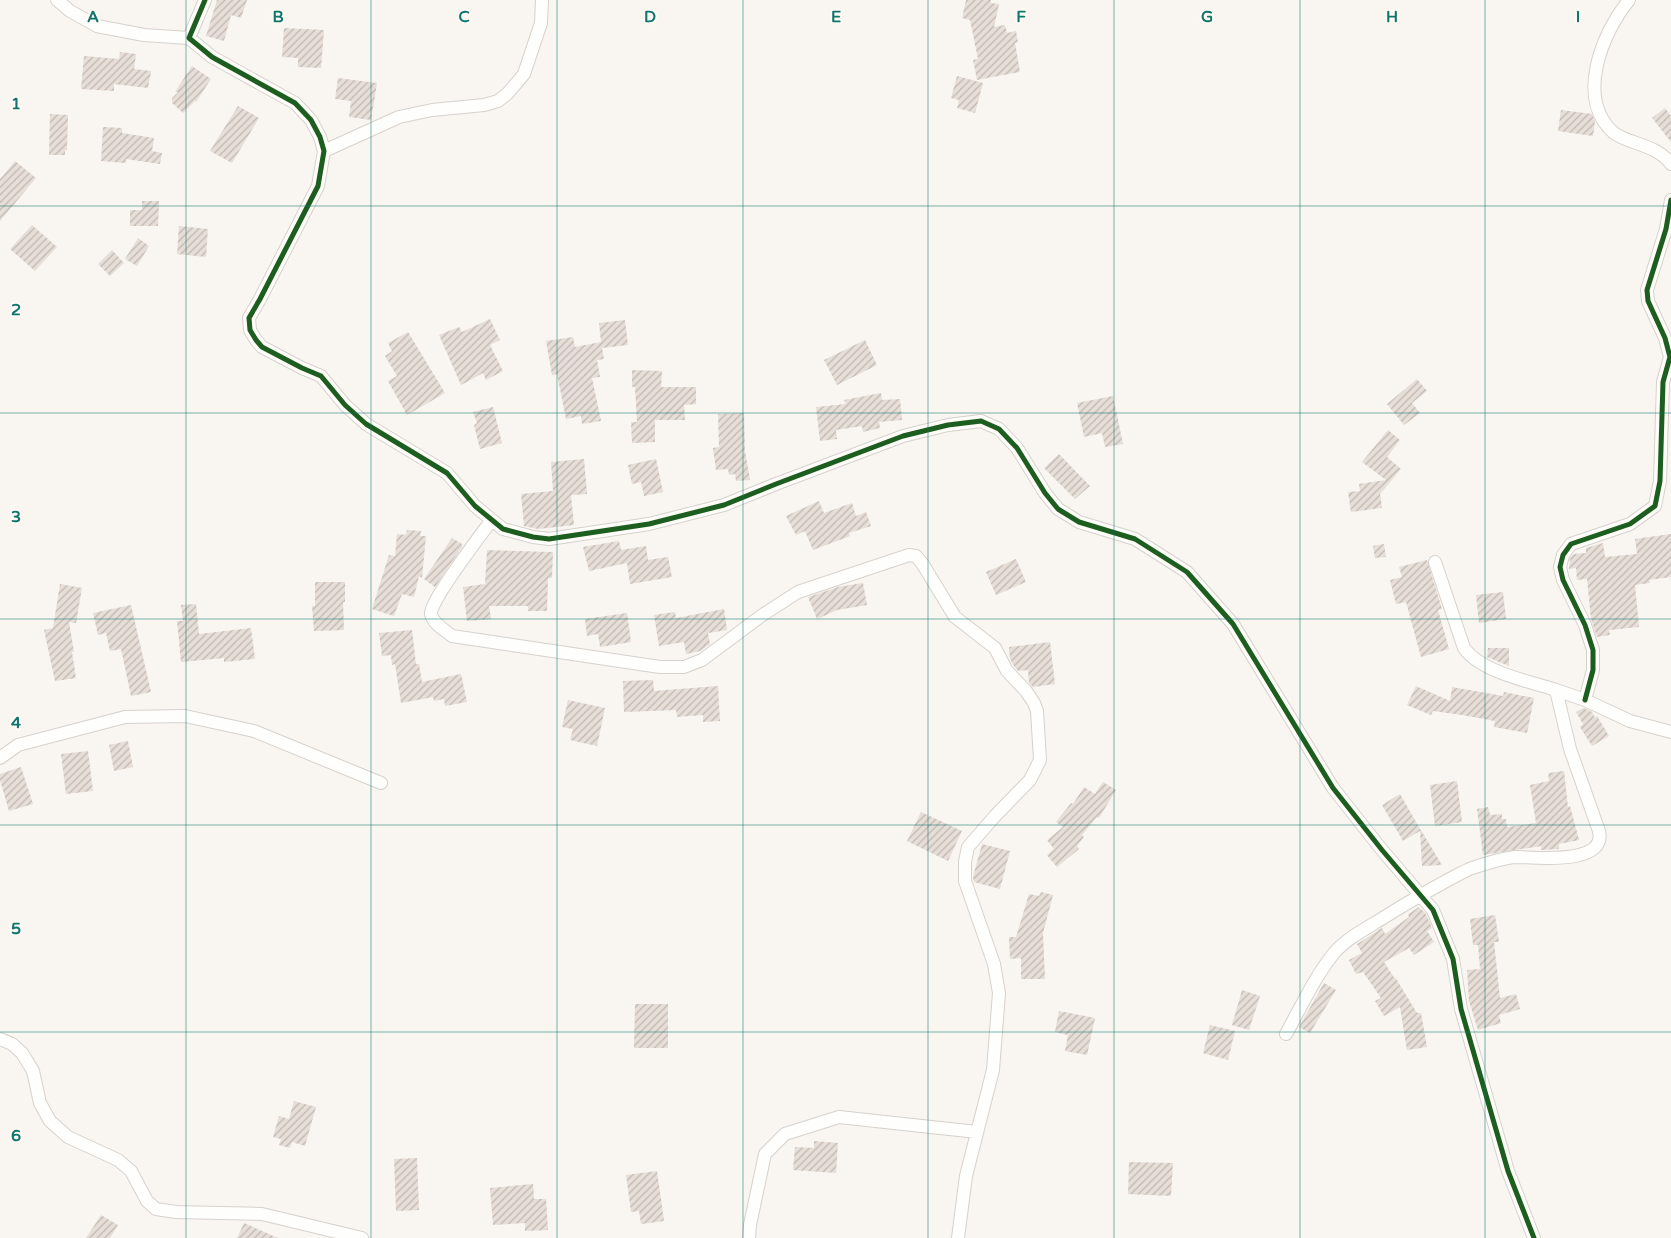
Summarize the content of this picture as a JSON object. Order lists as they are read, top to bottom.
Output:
{
  "grid": {
    "columns": [
      "A",
      "B",
      "C",
      "D",
      "E",
      "F",
      "G",
      "H",
      "I"
    ],
    "rows": [
      "1",
      "2",
      "3",
      "4",
      "5",
      "6"
    ]
  }
}
